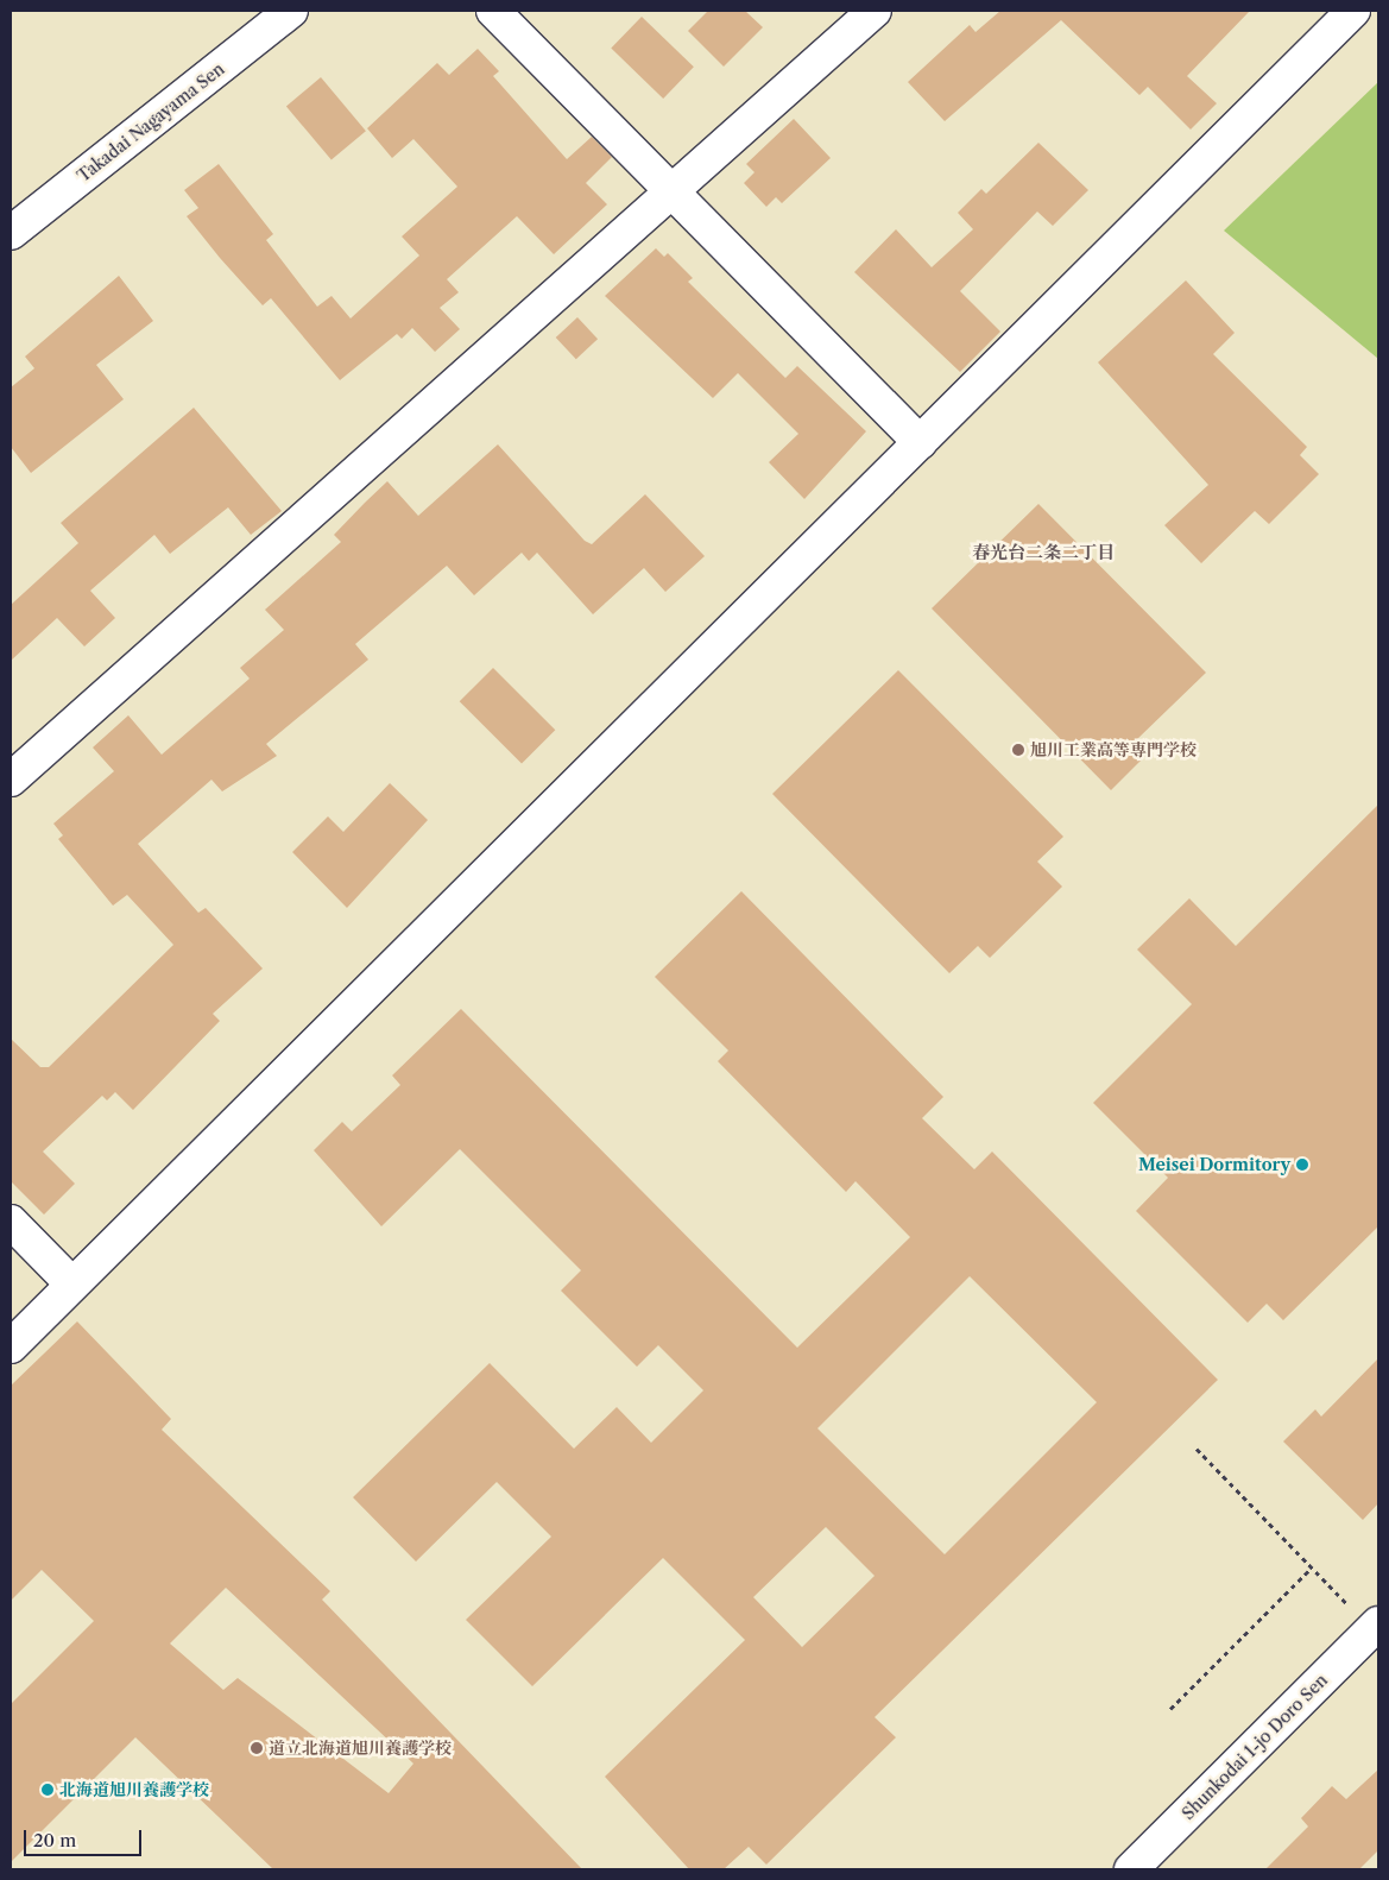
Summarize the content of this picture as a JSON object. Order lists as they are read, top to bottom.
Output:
{
  "streets": {
    "street": ["Takadai Nagayama Sen", "Shunkodai 1-jo Doro Sen"]
  },
  "districts": ["春光台二条二丁目"],
  "places": [
    "旭川工業高等専門学校",
    "Meisei Dormitory",
    "道立北海道旭川養護学校",
    "北海道旭川養護学校"
  ],
  "scale_bar": "20 m"
}
